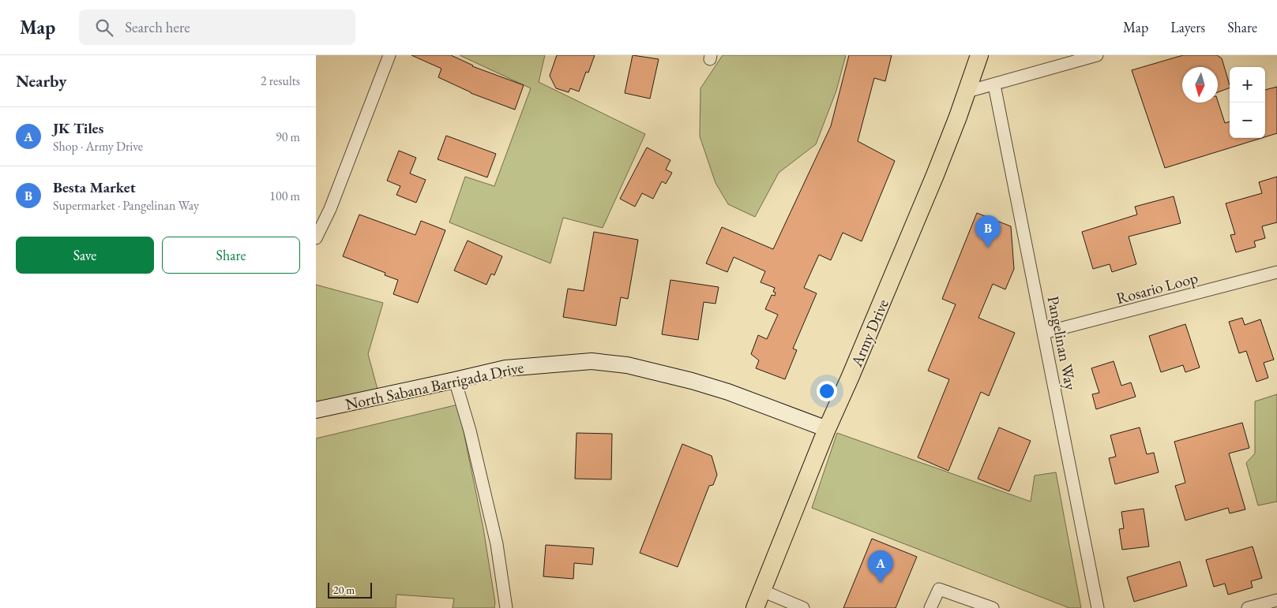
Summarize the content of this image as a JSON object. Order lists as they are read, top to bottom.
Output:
{
  "streets": {
    "main road": ["Army Drive", "North Sabana Barrigada Drive"],
    "street": ["Rosario Loop", "Pangelinan Way"]
  },
  "crossings": [
    ["Rosario Loop", "Pangelinan Way"],
    ["Army Drive", "North Sabana Barrigada Drive"]
  ],
  "scale_bar": "20 m",
  "north": "bottom",
  "page": {
    "header": "Map",
    "search": "Search here",
    "nav": ["Map", "Layers", "Share"],
    "heading": ["Nearby", "2 results"],
    "map_buttons": ["+", "−"],
    "list": [
      {
        "mark": "A",
        "name": "JK Tiles",
        "note": "Shop · Army Drive",
        "value": "90 m"
      },
      {
        "mark": "B",
        "name": "Besta Market",
        "note": "Supermarket · Pangelinan Way",
        "value": "100 m"
      }
    ],
    "pins": ["B", "A"],
    "buttons": ["Save", "Share"],
    "scale": "20 m"
  }
}
